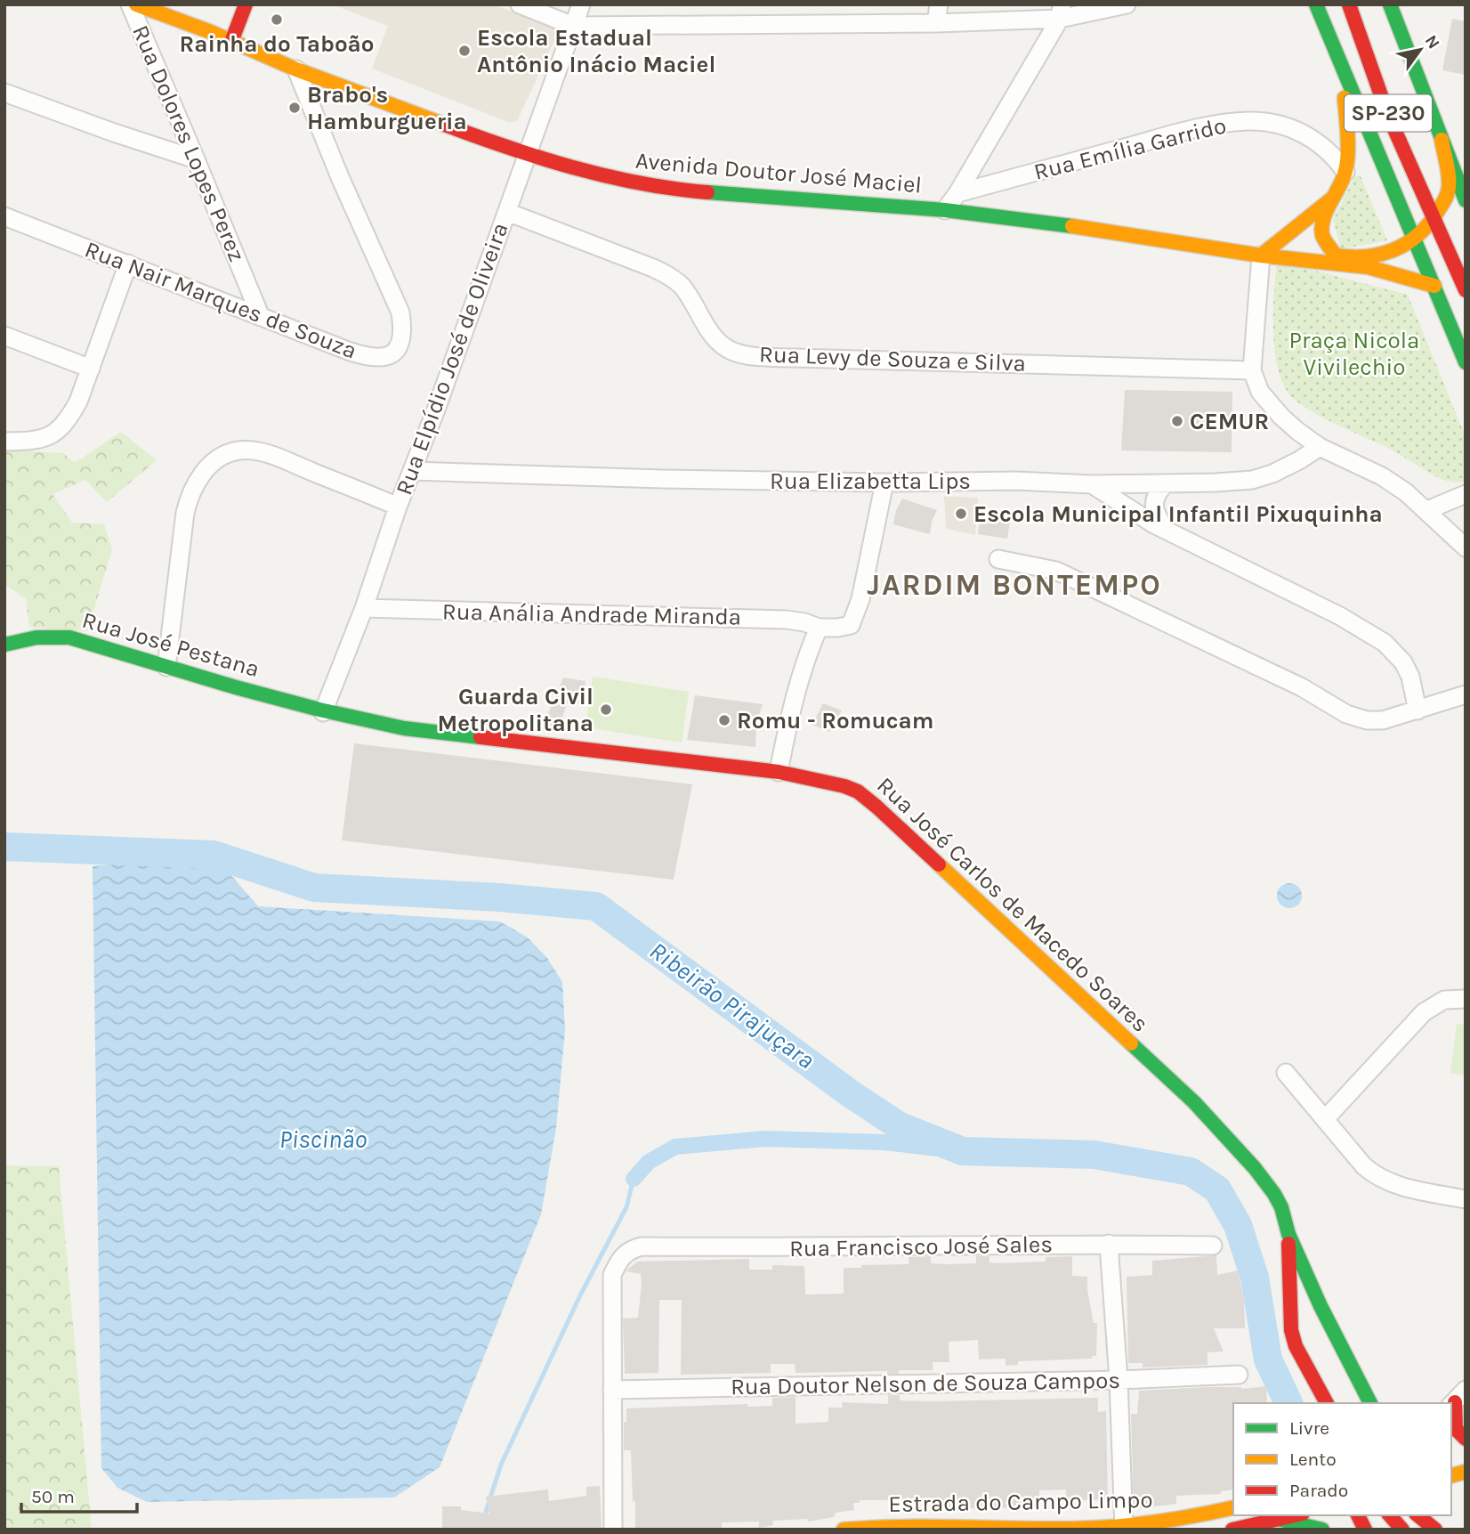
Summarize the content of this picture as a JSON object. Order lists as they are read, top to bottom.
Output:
{
  "streets": {
    "main road": [
      "SP-230",
      "Avenida Doutor José Maciel",
      "Rua José Pestana",
      "Rua José Carlos de Macedo Soares",
      "Estrada do Campo Limpo"
    ],
    "street": [
      "Rua Dolores Lopes Perez",
      "Rua Emília Garrido",
      "Rua Nair Marques de Souza",
      "Rua Elpídio José de Oliveira",
      "Rua Levy de Souza e Silva",
      "Rua Elizabetta Lips",
      "Rua Anália Andrade Miranda",
      "Rua Francisco José Sales",
      "Rua Doutor Nelson de Souza Campos"
    ]
  },
  "crossings": [
    ["SP-230", "Avenida Doutor José Maciel"],
    ["Rua Dolores Lopes Perez", "Rua Nair Marques de Souza"],
    ["Avenida Doutor José Maciel", "Rua Nair Marques de Souza"],
    ["Avenida Doutor José Maciel", "Rua Elpídio José de Oliveira"],
    ["Rua Elpídio José de Oliveira", "Rua Levy de Souza e Silva"],
    ["Rua Elpídio José de Oliveira", "Rua Elizabetta Lips"],
    ["Rua Elpídio José de Oliveira", "Rua Anália Andrade Miranda"],
    ["Rua Elpídio José de Oliveira", "Rua José Pestana"],
    ["Rua Elpídio José de Oliveira", "Rua José Carlos de Macedo Soares"],
    ["Rua Elizabetta Lips", "Rua Anália Andrade Miranda"],
    ["Rua José Pestana", "Rua José Carlos de Macedo Soares"],
    ["Rua Francisco José Sales", "Rua Doutor Nelson de Souza Campos"]
  ],
  "districts": ["JARDIM BONTEMPO"],
  "water": ["Ribeirão Pirajuçara", "Piscinão"],
  "parks": ["Praça Nicola Vivilechio"],
  "places": [
    "Rainha do Taboão",
    "Escola Estadual Antônio Inácio Maciel",
    "Brabo's Hamburgueria",
    "CEMUR",
    "Escola Municipal Infantil Pixuquinha",
    "Guarda Civil Metropolitana",
    "Romu - Romucam"
  ],
  "legend": ["Livre", "Lento", "Parado"],
  "scale_bar": "50 m",
  "north": "top right"
}
